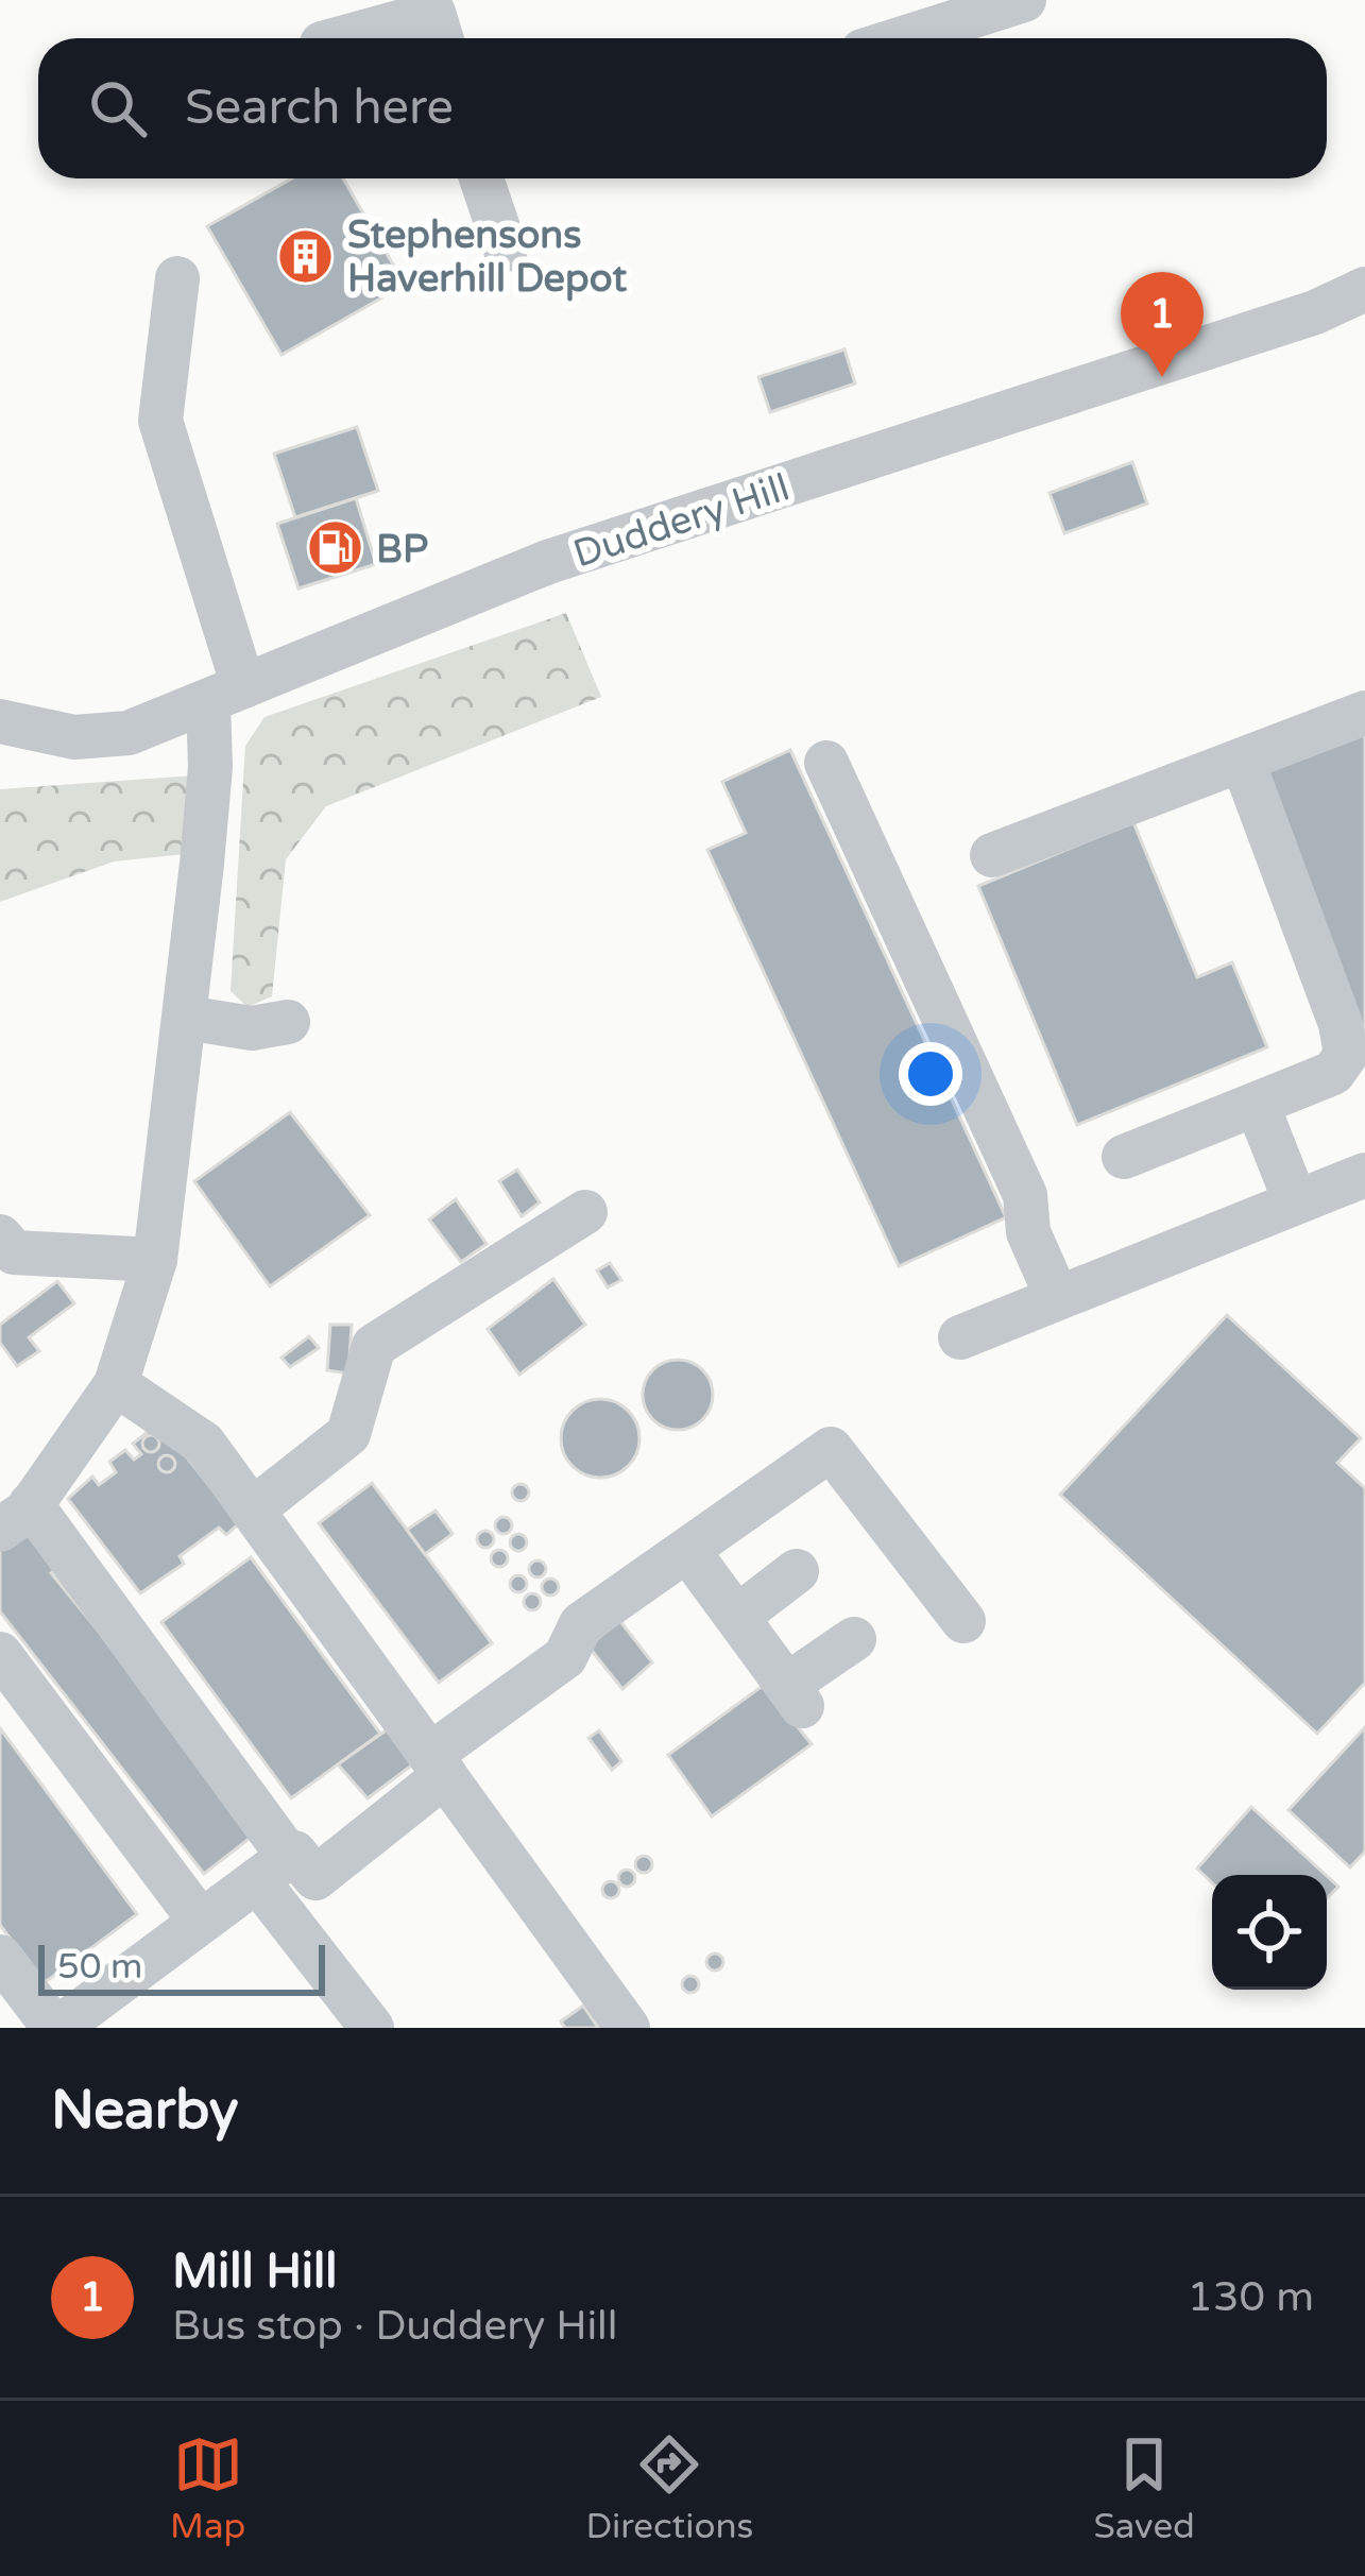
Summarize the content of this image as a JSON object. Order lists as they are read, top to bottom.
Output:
{
  "streets": {
    "street": ["Duddery Hill"]
  },
  "places": {
    "building": ["Stephensons Haverhill Depot"],
    "fuel station": ["BP"]
  },
  "scale_bar": "50 m",
  "page": {
    "search": "Search here",
    "pins": "1",
    "scale": "50 m",
    "heading": "Nearby",
    "list": [
      {
        "mark": "1",
        "name": "Mill Hill",
        "note": "Bus stop · Duddery Hill",
        "value": "130 m"
      }
    ],
    "nav": ["Map", "Directions", "Saved"]
  }
}
